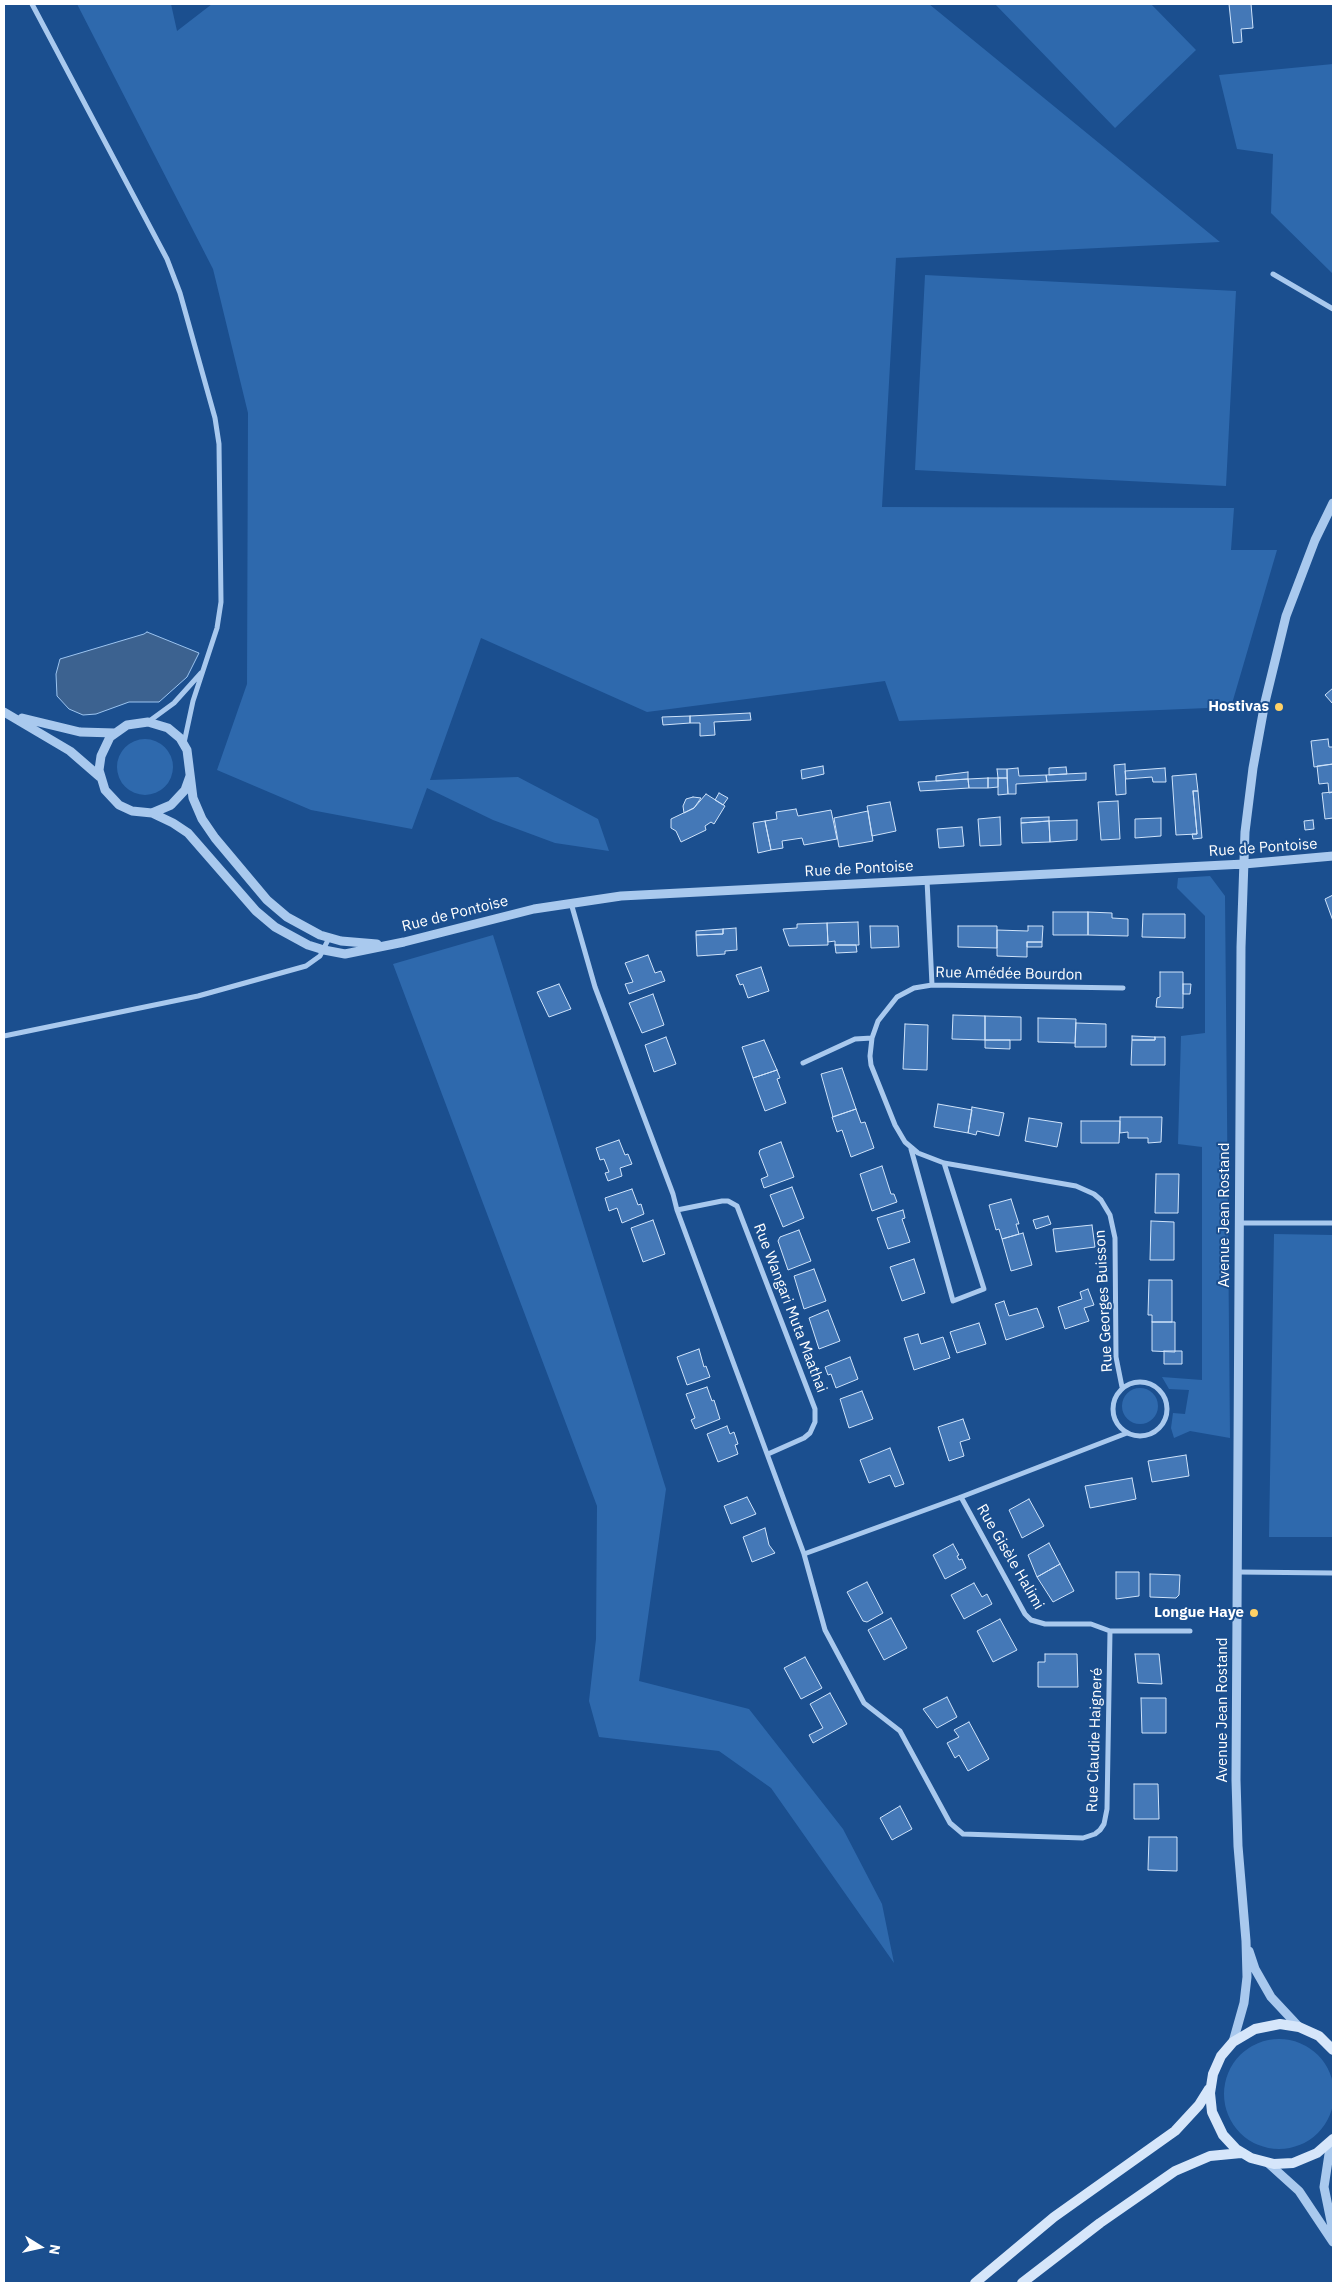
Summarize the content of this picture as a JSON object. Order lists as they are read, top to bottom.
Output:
{
  "streets": {
    "street": [
      "Rue de Pontoise",
      "Rue Amédée Bourdon",
      "Avenue Jean Rostand",
      "Rue Georges Buisson",
      "Rue Wangari Muta Maathai",
      "Rue Gisèle Halimi",
      "Rue Claudie Haigneré"
    ]
  },
  "crossings": [
    ["Rue de Pontoise", "Avenue Jean Rostand"],
    ["Rue Georges Buisson", "Rue Gisèle Halimi"],
    ["Rue Georges Buisson", "Rue Claudie Haigneré"],
    ["Rue Gisèle Halimi", "Rue Claudie Haigneré"]
  ],
  "places": ["Hostivas", "Longue Haye"],
  "north": "right"
}
